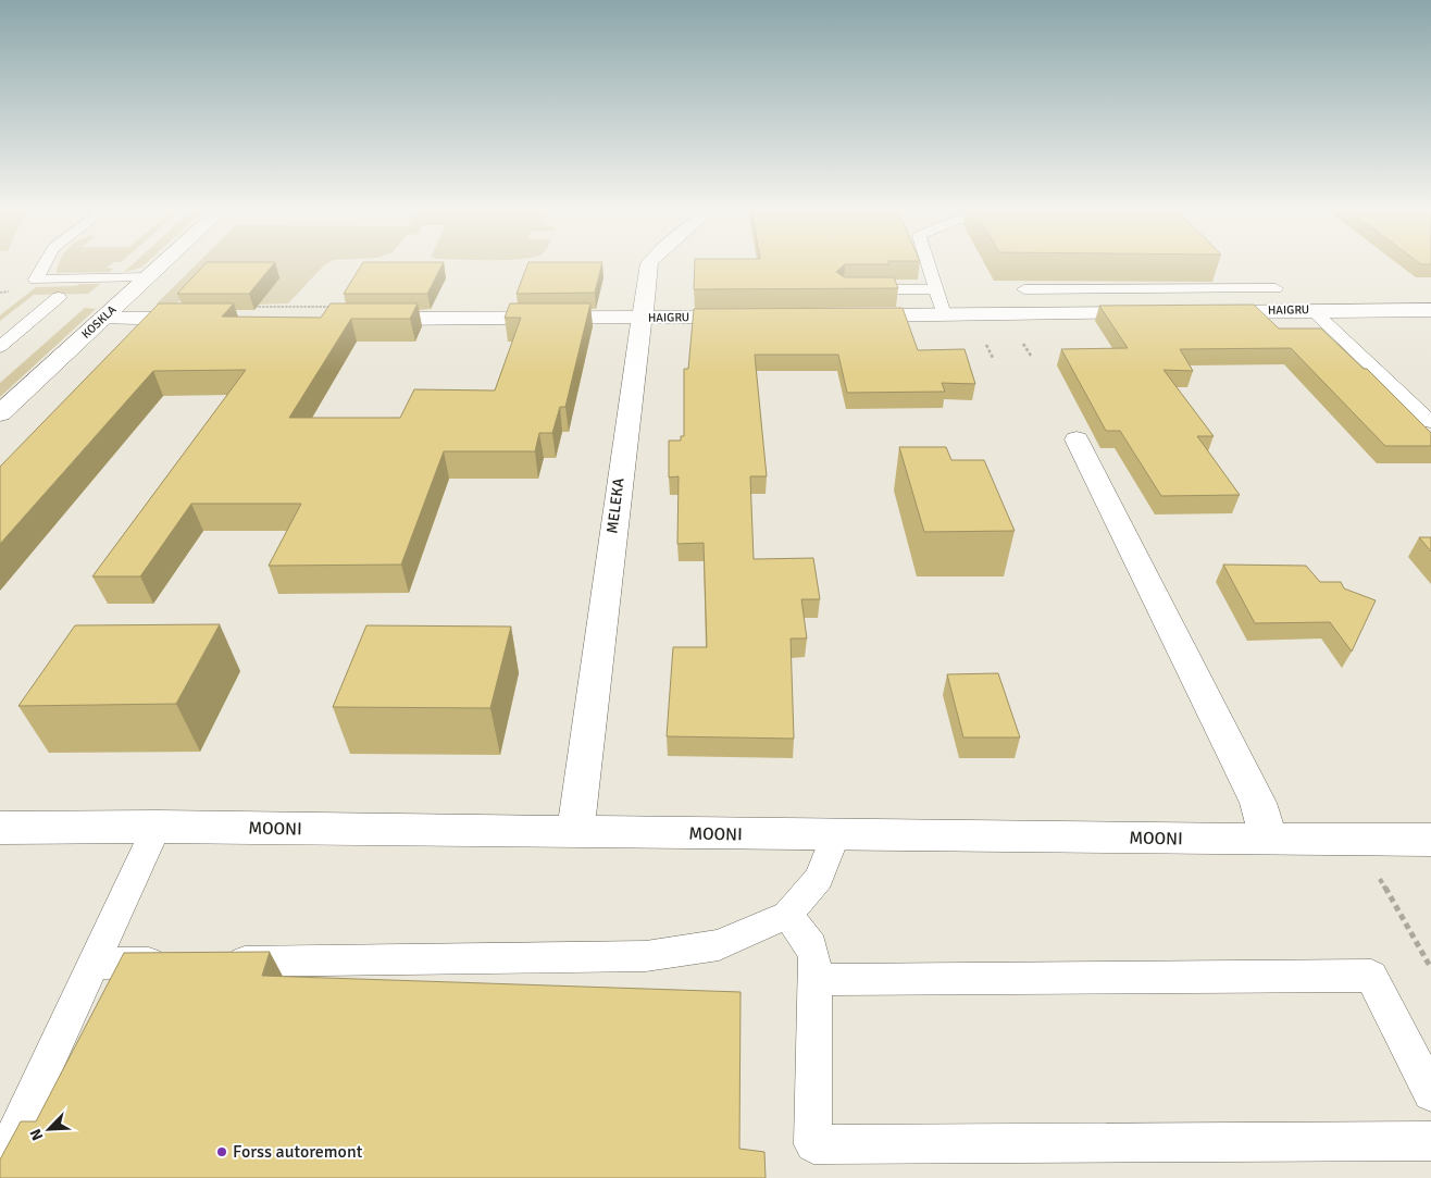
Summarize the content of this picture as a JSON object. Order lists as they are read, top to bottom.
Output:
{
  "streets": {
    "street": [
      "HAIGRU",
      "KOSKLA",
      "MELEKA",
      "MOONI"
    ]
  },
  "crossings": [
    ["HAIGRU", "MELEKA"],
    ["MELEKA", "MOONI"]
  ],
  "places": ["Forss autoremont"],
  "north": "bottom left"
}
